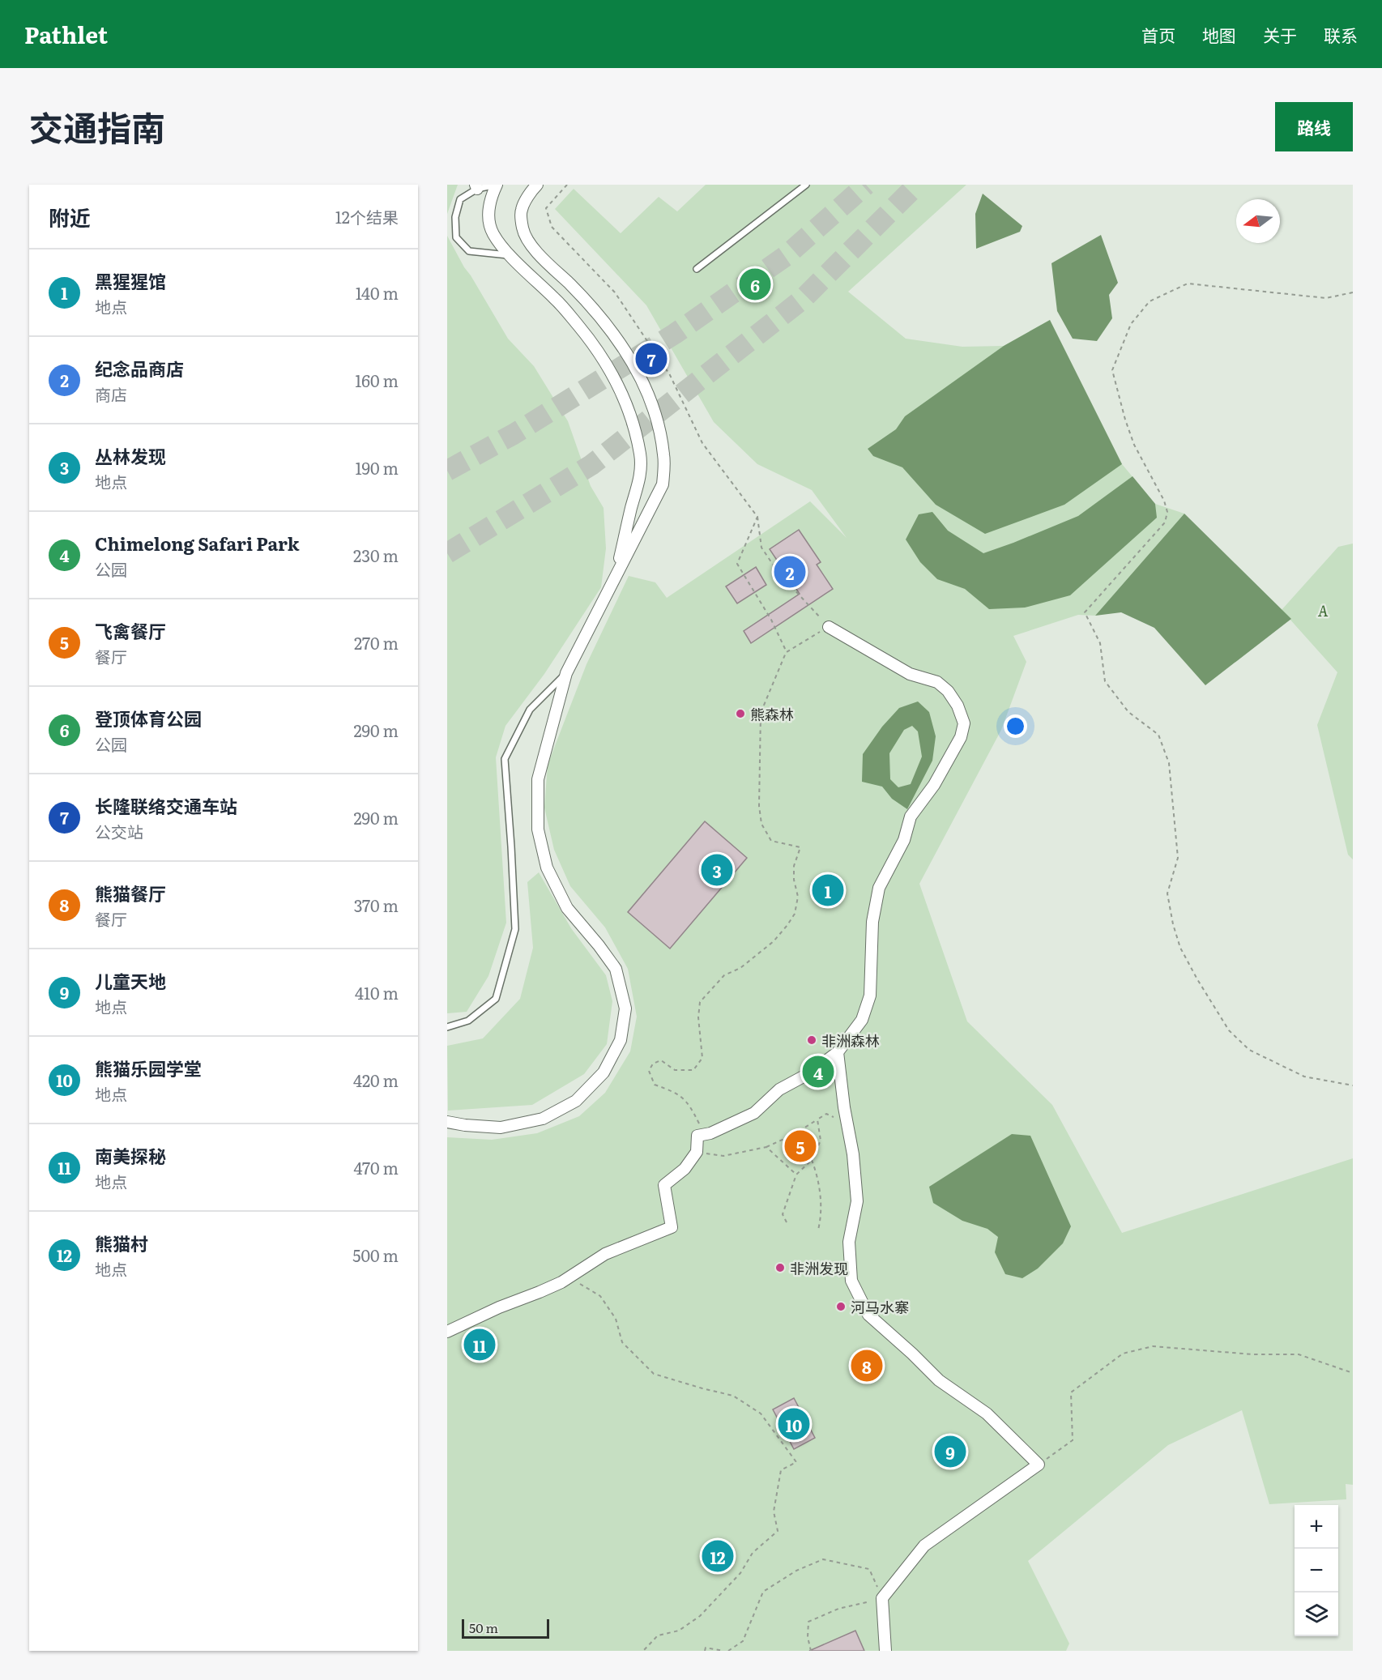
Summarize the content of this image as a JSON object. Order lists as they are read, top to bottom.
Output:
{
  "parks": ["A"],
  "places": [
    "熊森林",
    "非洲森林",
    "非洲发现",
    "河马水寨"
  ],
  "scale_bar": "50 m",
  "north": "left",
  "page": {
    "header": "Pathlet",
    "nav": [
      "首页",
      "地图",
      "关于",
      "联系"
    ],
    "title": "交通指南",
    "buttons": "路线",
    "heading": ["附近", "12个结果"],
    "list": [
      {
        "mark": "1",
        "name": "黑猩猩馆",
        "note": "地点",
        "value": "140 m"
      },
      {
        "mark": "2",
        "name": "纪念品商店",
        "note": "商店",
        "value": "160 m"
      },
      {
        "mark": "3",
        "name": "丛林发现",
        "note": "地点",
        "value": "190 m"
      },
      {
        "mark": "4",
        "name": "Chimelong Safari Park",
        "note": "公园",
        "value": "230 m"
      },
      {
        "mark": "5",
        "name": "飞禽餐厅",
        "note": "餐厅",
        "value": "270 m"
      },
      {
        "mark": "6",
        "name": "登顶体育公园",
        "note": "公园",
        "value": "290 m"
      },
      {
        "mark": "7",
        "name": "长隆联络交通车站",
        "note": "公交站",
        "value": "290 m"
      },
      {
        "mark": "8",
        "name": "熊猫餐厅",
        "note": "餐厅",
        "value": "370 m"
      },
      {
        "mark": "9",
        "name": "儿童天地",
        "note": "地点",
        "value": "410 m"
      },
      {
        "mark": "10",
        "name": "熊猫乐园学堂",
        "note": "地点",
        "value": "420 m"
      },
      {
        "mark": "11",
        "name": "南美探秘",
        "note": "地点",
        "value": "470 m"
      },
      {
        "mark": "12",
        "name": "熊猫村",
        "note": "地点",
        "value": "500 m"
      }
    ],
    "pins": [
      "6",
      "7",
      "2",
      "3",
      "1",
      "4",
      "5",
      "11",
      "8",
      "10",
      "9",
      "12"
    ],
    "map_buttons": ["+", "−"],
    "scale": "50 m"
  }
}
